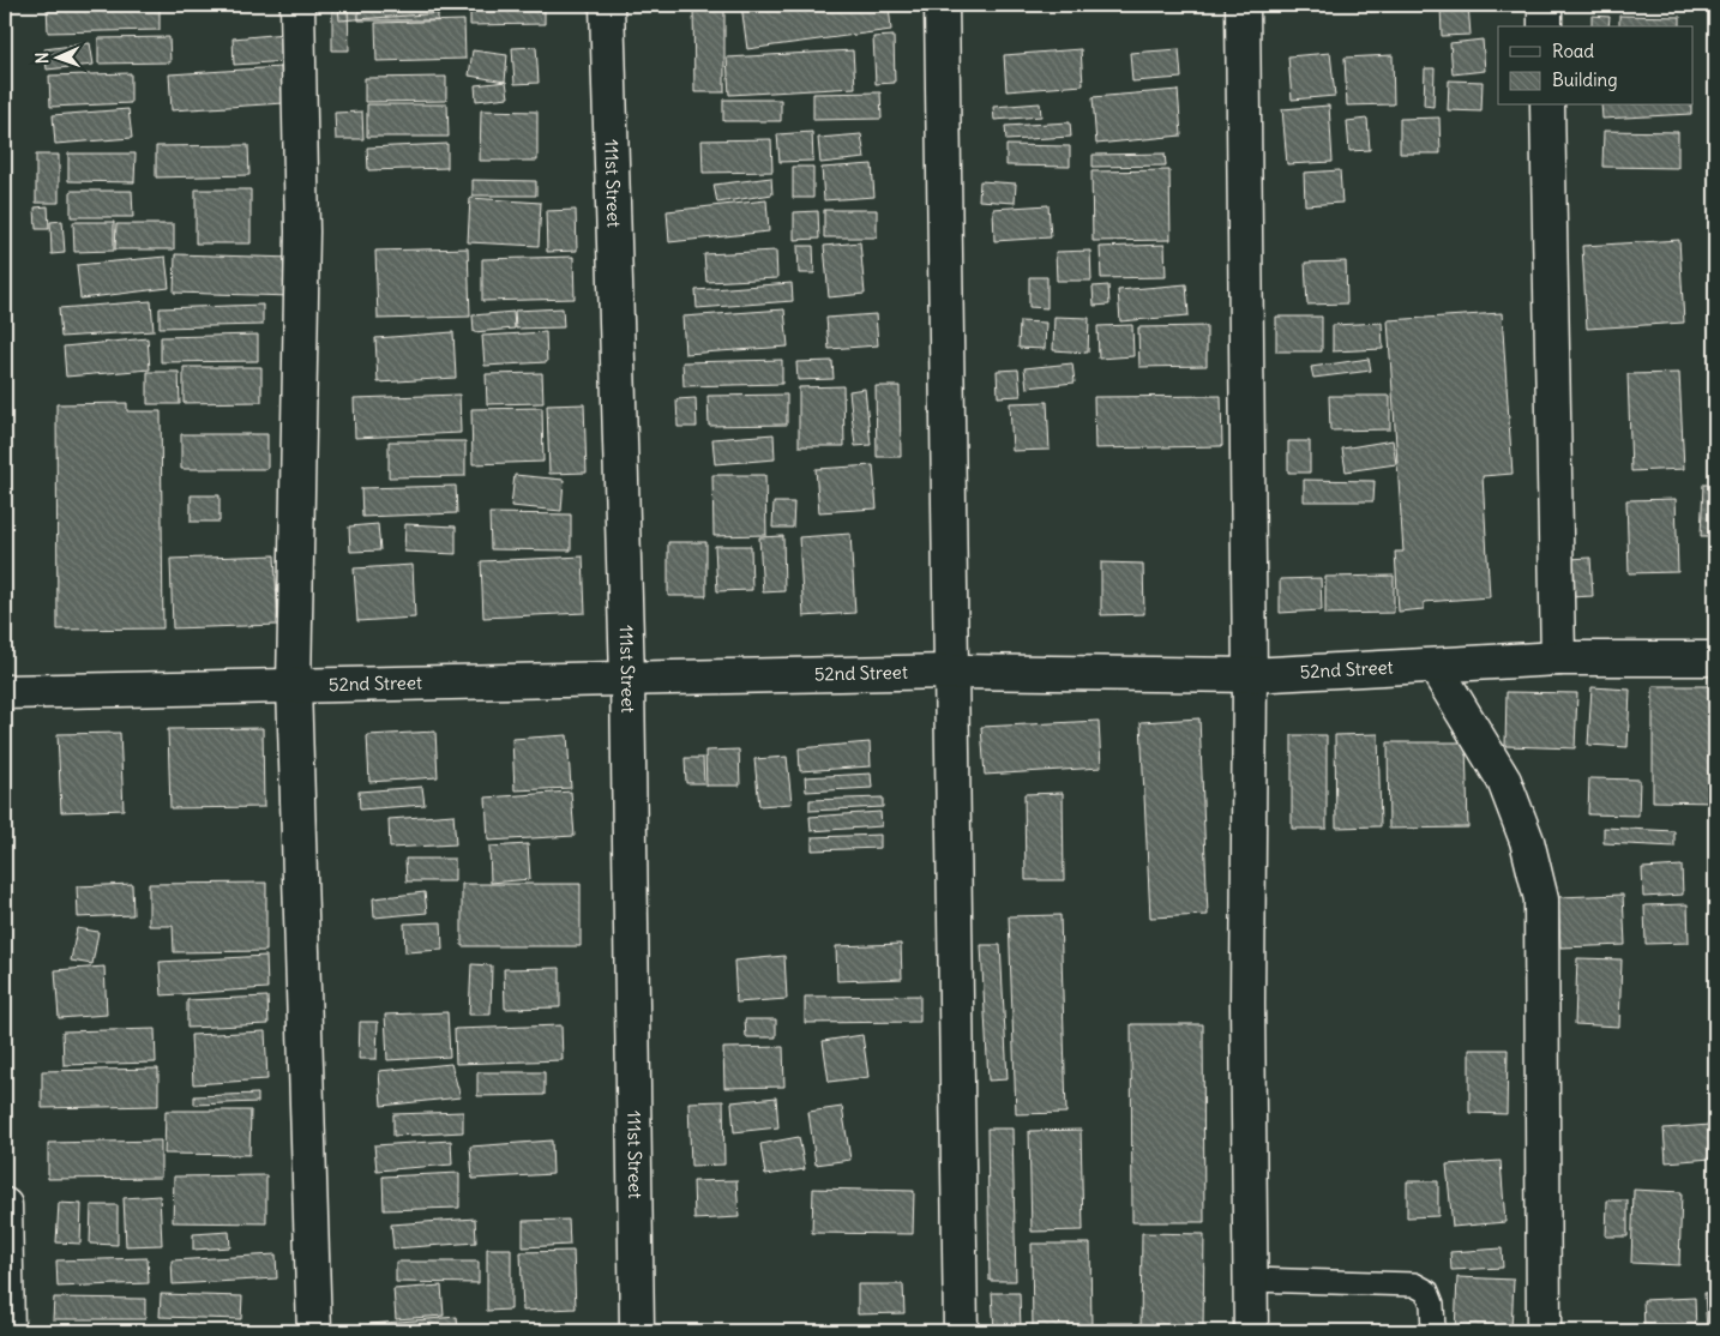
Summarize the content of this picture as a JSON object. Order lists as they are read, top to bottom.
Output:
{
  "streets": {
    "street": ["111st Street", "52nd Street"]
  },
  "crossings": [
    ["111st Street", "52nd Street"]
  ],
  "legend": ["Road", "Building"],
  "north": "left"
}
